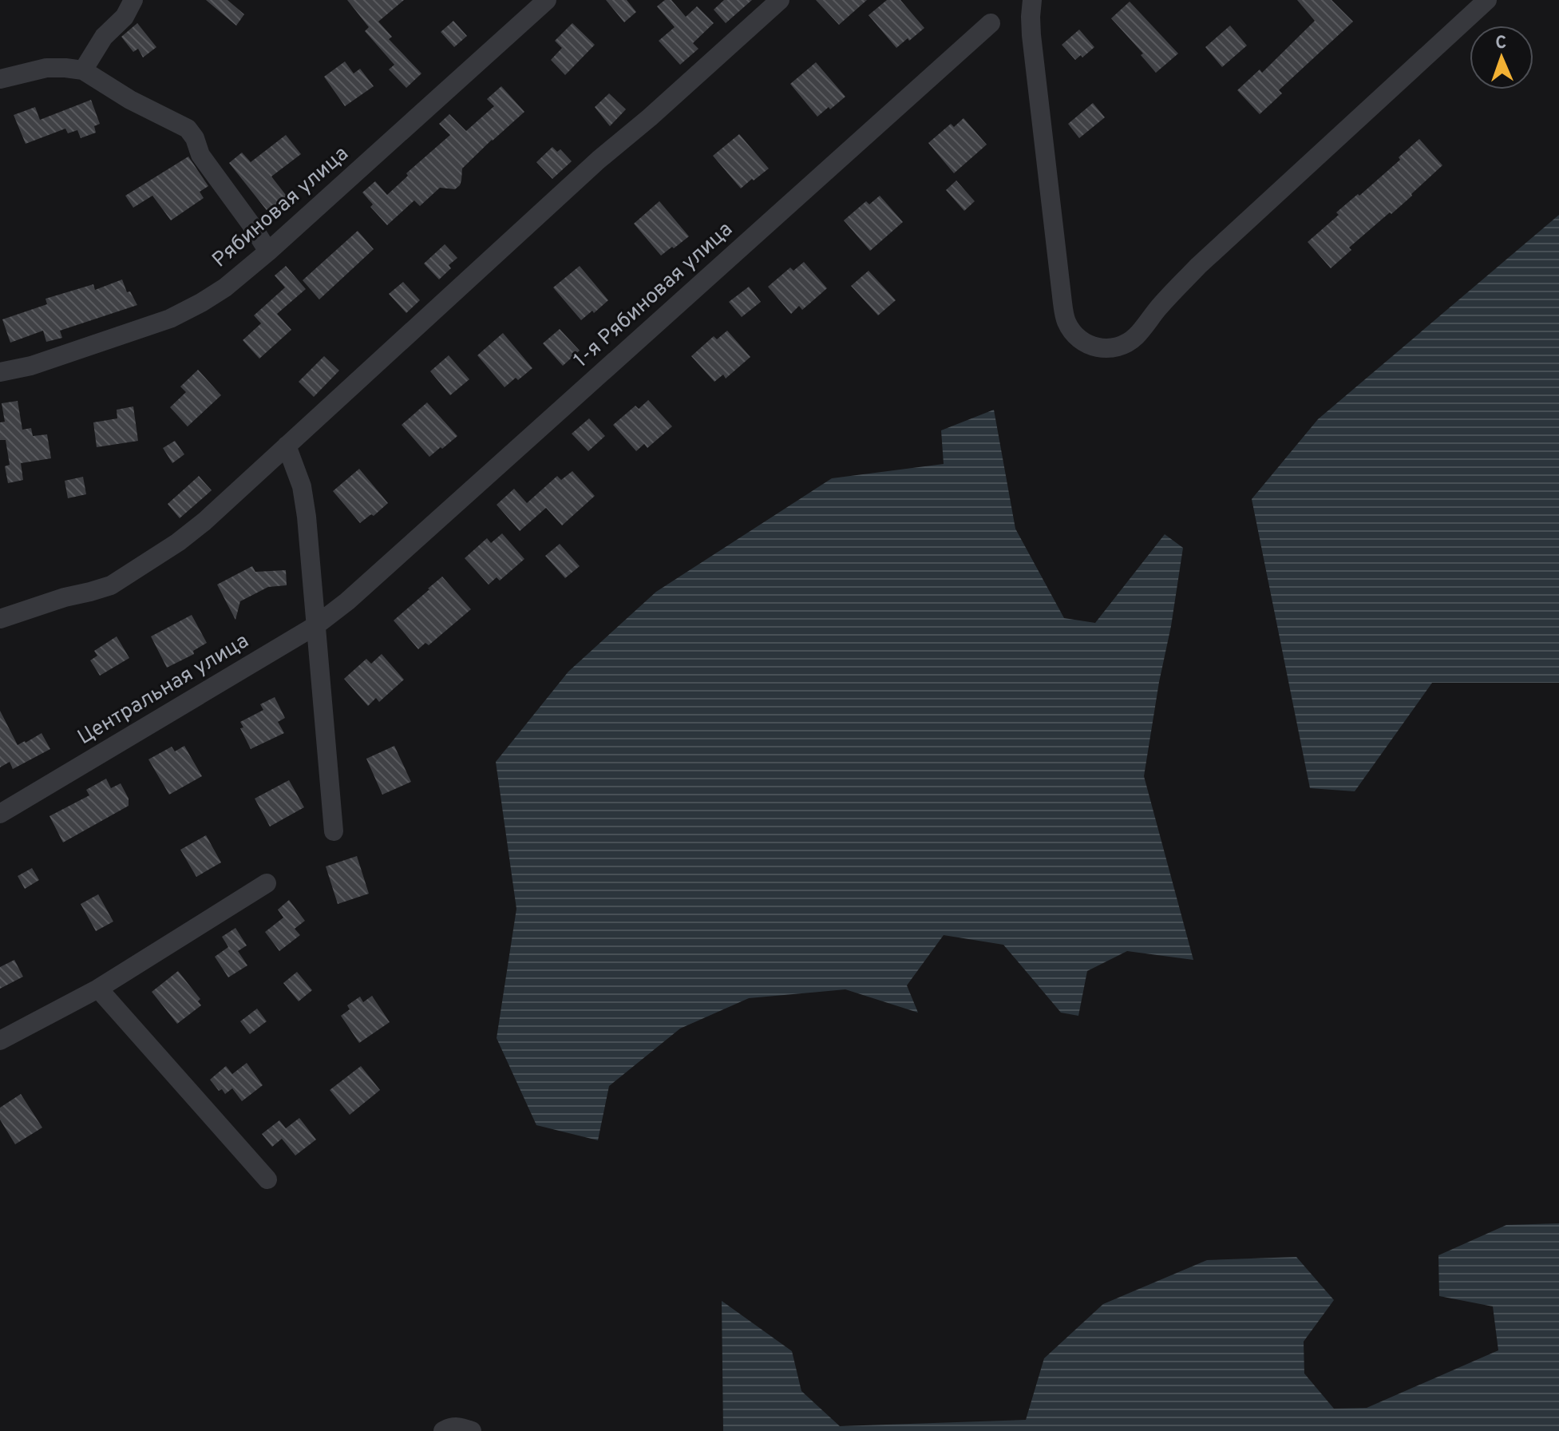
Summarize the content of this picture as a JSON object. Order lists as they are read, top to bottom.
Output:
{
  "streets": {
    "street": ["Рябиновая улица", "1-я Рябиновая улица", "Центральная улица"]
  },
  "crossings": [
    ["1-я Рябиновая улица", "Центральная улица"]
  ],
  "north": "top"
}
